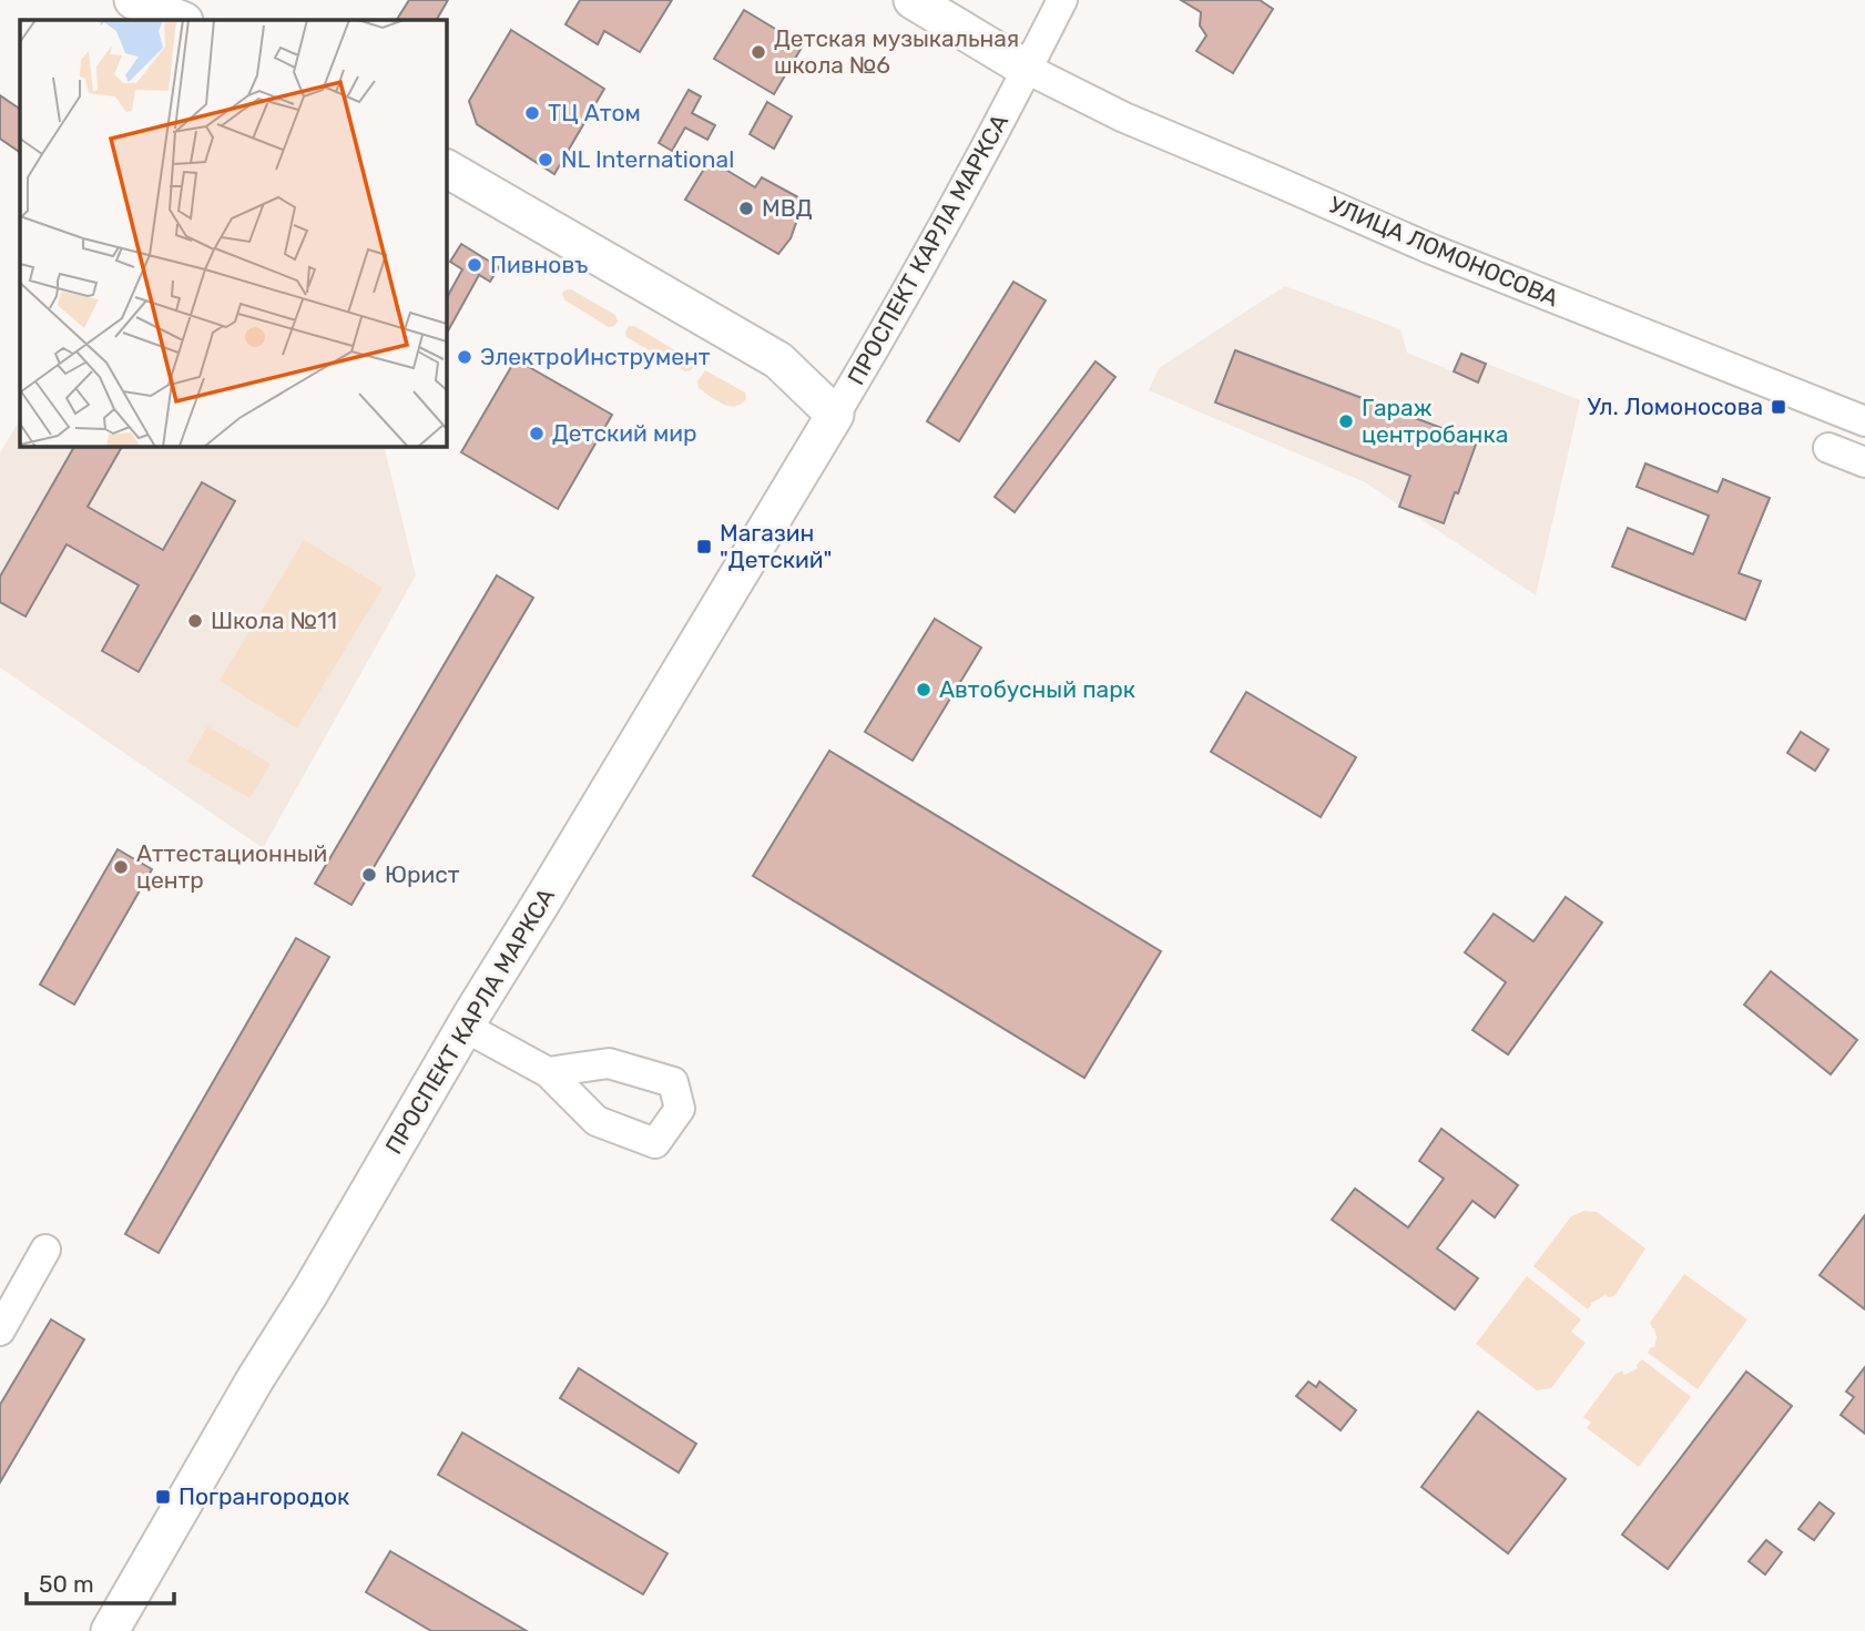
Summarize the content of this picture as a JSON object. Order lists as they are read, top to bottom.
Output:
{
  "streets": {
    "main road": ["ПРОСПЕКТ КАРЛА МАРКСА"],
    "street": ["УЛИЦА ЛОМОНОСОВА"]
  },
  "crossings": [
    ["ПРОСПЕКТ КАРЛА МАРКСА", "УЛИЦА ЛОМОНОСОВА"]
  ],
  "places": {
    "other": [
      "Детская музыкальная школа №6",
      "ТЦ Атом",
      "NL International",
      "МВД",
      "Пивновъ",
      "ЭлектроИнструмент",
      "Гараж центробанка",
      "Детский мир",
      "Школа №11",
      "Автобусный парк",
      "Аттестационный центр",
      "Юрист"
    ],
    "transit": ["Ул. Ломоносова", "Магазин \"Детский\"", "Погрангородок"]
  },
  "scale_bar": "50 m"
}
